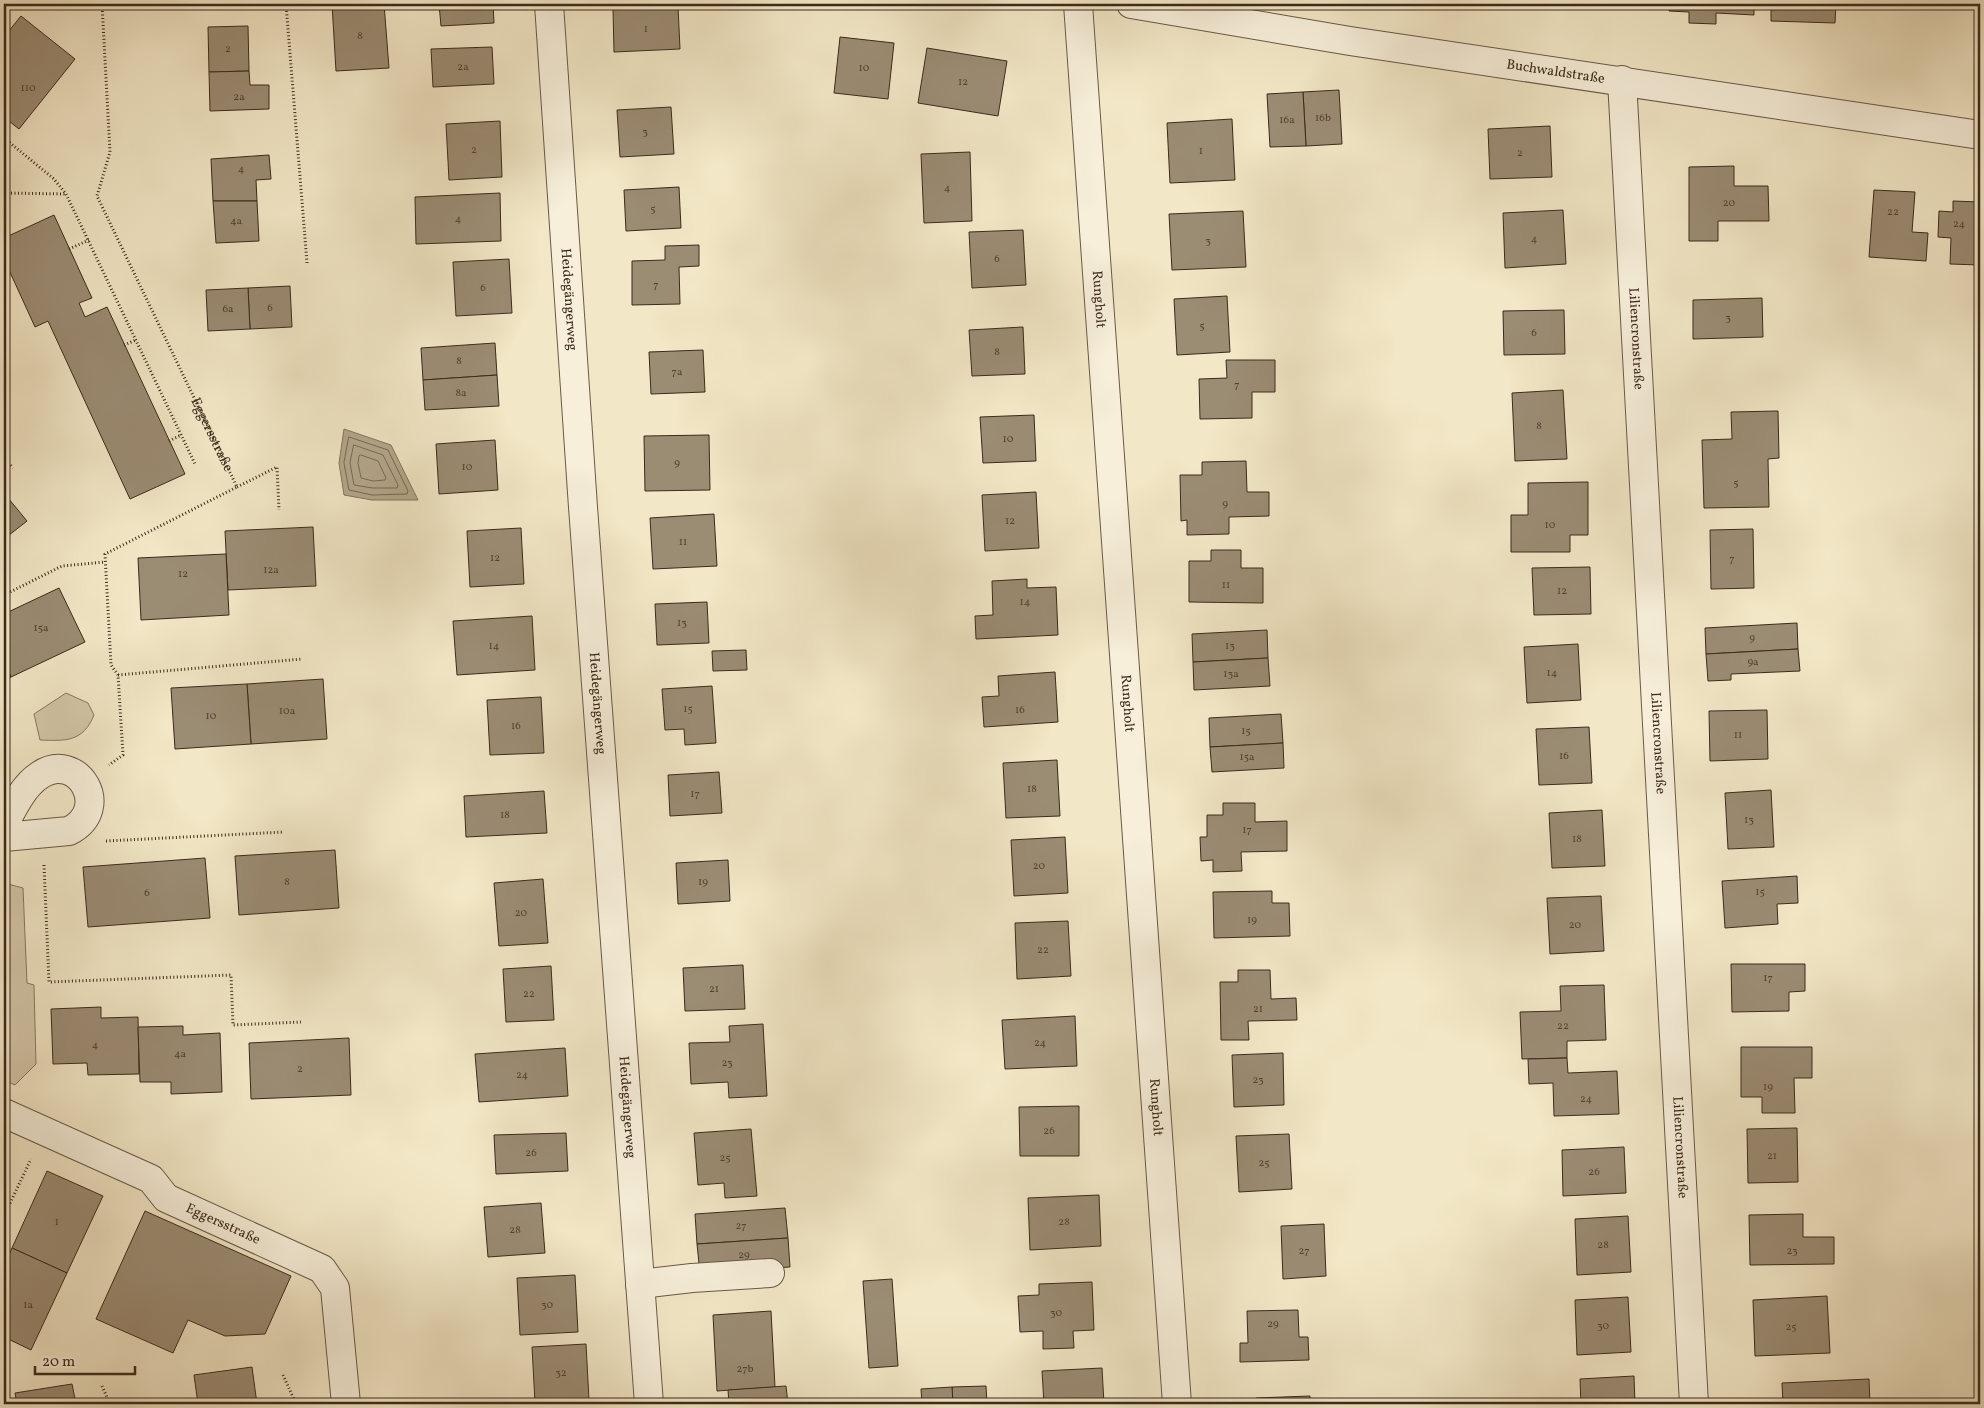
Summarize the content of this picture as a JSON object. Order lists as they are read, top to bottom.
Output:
{
  "streets": {
    "street": [
      "Buchwaldstraße",
      "Heidegängerweg",
      "Rungholt",
      "Liliencronstraße",
      "Eggersstraße"
    ]
  },
  "crossings": [
    ["Buchwaldstraße", "Liliencronstraße"]
  ],
  "house_numbers": [
    "1",
    "8",
    "2",
    "2a",
    "10",
    "12",
    "110",
    "2a",
    "16b",
    "16a",
    "3",
    "2",
    "1",
    "2",
    "4",
    "4",
    "20",
    "5",
    "22",
    "4",
    "4a",
    "24",
    "4",
    "3",
    "6",
    "7",
    "6",
    "6",
    "6a",
    "3",
    "5",
    "6",
    "8",
    "8",
    "7a",
    "7",
    "8a",
    "8",
    "10",
    "9",
    "10",
    "5",
    "9",
    "12",
    "10",
    "11",
    "12",
    "7",
    "12a",
    "12",
    "11",
    "12",
    "14",
    "13",
    "15a",
    "9",
    "14",
    "13",
    "9a",
    "14",
    "13a",
    "15",
    "16",
    "10a",
    "10",
    "16",
    "15",
    "11",
    "16",
    "15a",
    "18",
    "17",
    "18",
    "13",
    "17",
    "18",
    "20",
    "8",
    "19",
    "15",
    "6",
    "20",
    "19",
    "20",
    "22",
    "17",
    "21",
    "22",
    "21",
    "22",
    "24",
    "4",
    "4a",
    "23",
    "2",
    "24",
    "23",
    "19",
    "24",
    "26",
    "26",
    "21",
    "25",
    "25",
    "26",
    "1",
    "28",
    "27",
    "28",
    "28",
    "27",
    "23",
    "29",
    "1a",
    "30",
    "30",
    "29",
    "30",
    "25",
    "27b",
    "32"
  ],
  "scale_bar": "20 m"
}
